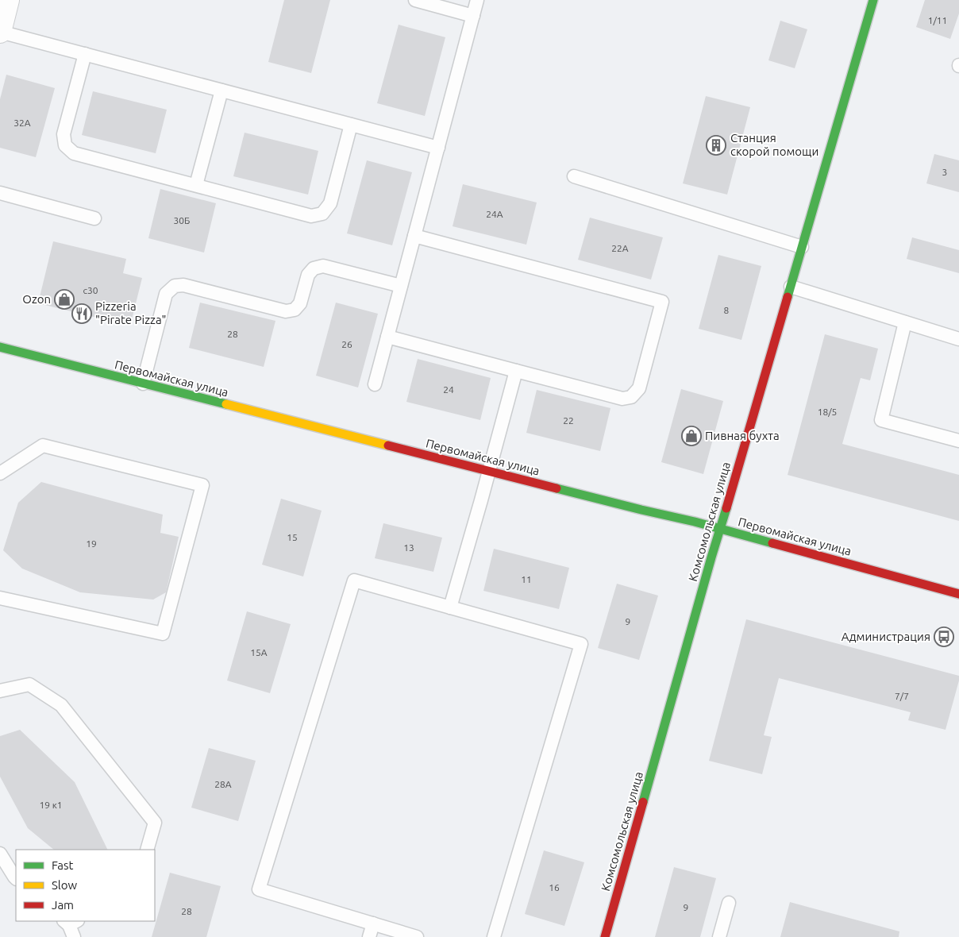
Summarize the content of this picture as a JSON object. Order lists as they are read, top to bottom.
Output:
{
  "streets": {
    "street": ["Первомайская улица", "Комсомольская улица"]
  },
  "crossings": [
    ["Первомайская улица", "Комсомольская улица"]
  ],
  "places": {
    "building": ["Станция скорой помощи"],
    "shop": ["Ozon", "Пивная бухта"],
    "restaurant": ["Pizzeria \"Pirate Pizza\""],
    "bus stop": ["Администрация"]
  },
  "house_numbers": [
    "1/11",
    "32А",
    "3",
    "24А",
    "30Б",
    "22А",
    "с30",
    "8",
    "28",
    "26",
    "24",
    "18/5",
    "22",
    "15",
    "19",
    "13",
    "11",
    "9",
    "15А",
    "7/7",
    "28А",
    "19 к1",
    "16",
    "9",
    "28"
  ],
  "legend": ["Fast", "Slow", "Jam"]
}
